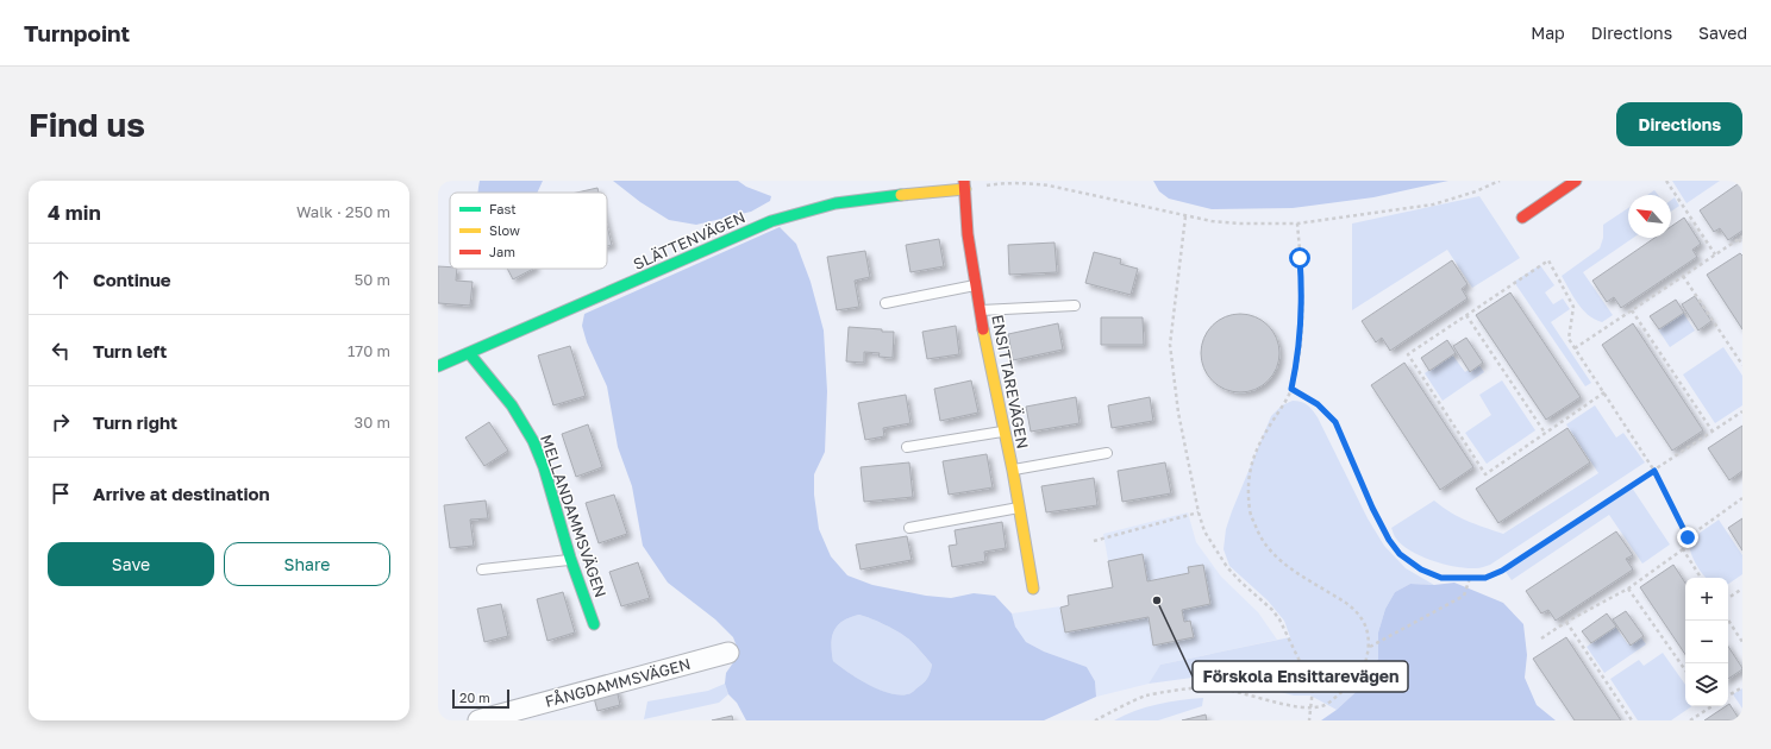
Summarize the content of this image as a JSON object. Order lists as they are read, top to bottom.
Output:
{
  "streets": {
    "street": [
      "SLÄTTENVÄGEN",
      "ENSITTAREVÄGEN",
      "MELLANDAMMSVÄGEN",
      "FÅNGDAMMSVÄGEN"
    ]
  },
  "crossings": [
    ["SLÄTTENVÄGEN", "ENSITTAREVÄGEN"],
    ["SLÄTTENVÄGEN", "MELLANDAMMSVÄGEN"]
  ],
  "places": ["Förskola Ensittarevägen"],
  "legend": ["Fast", "Slow", "Jam"],
  "scale_bar": "20 m",
  "north": "top left",
  "page": {
    "header": "Turnpoint",
    "nav": ["Map", "Directions", "Saved"],
    "buttons": [
      "Directions",
      ["Save", "Share"]
    ],
    "title": "Find us",
    "heading": ["4 min", "Walk · 250 m"],
    "list": [
      ["Continue", "50 m"],
      ["Turn left", "170 m"],
      ["Turn right", "30 m"],
      "Arrive at destination"
    ],
    "map_buttons": ["+", "−"],
    "scale": "20 m"
  }
}
